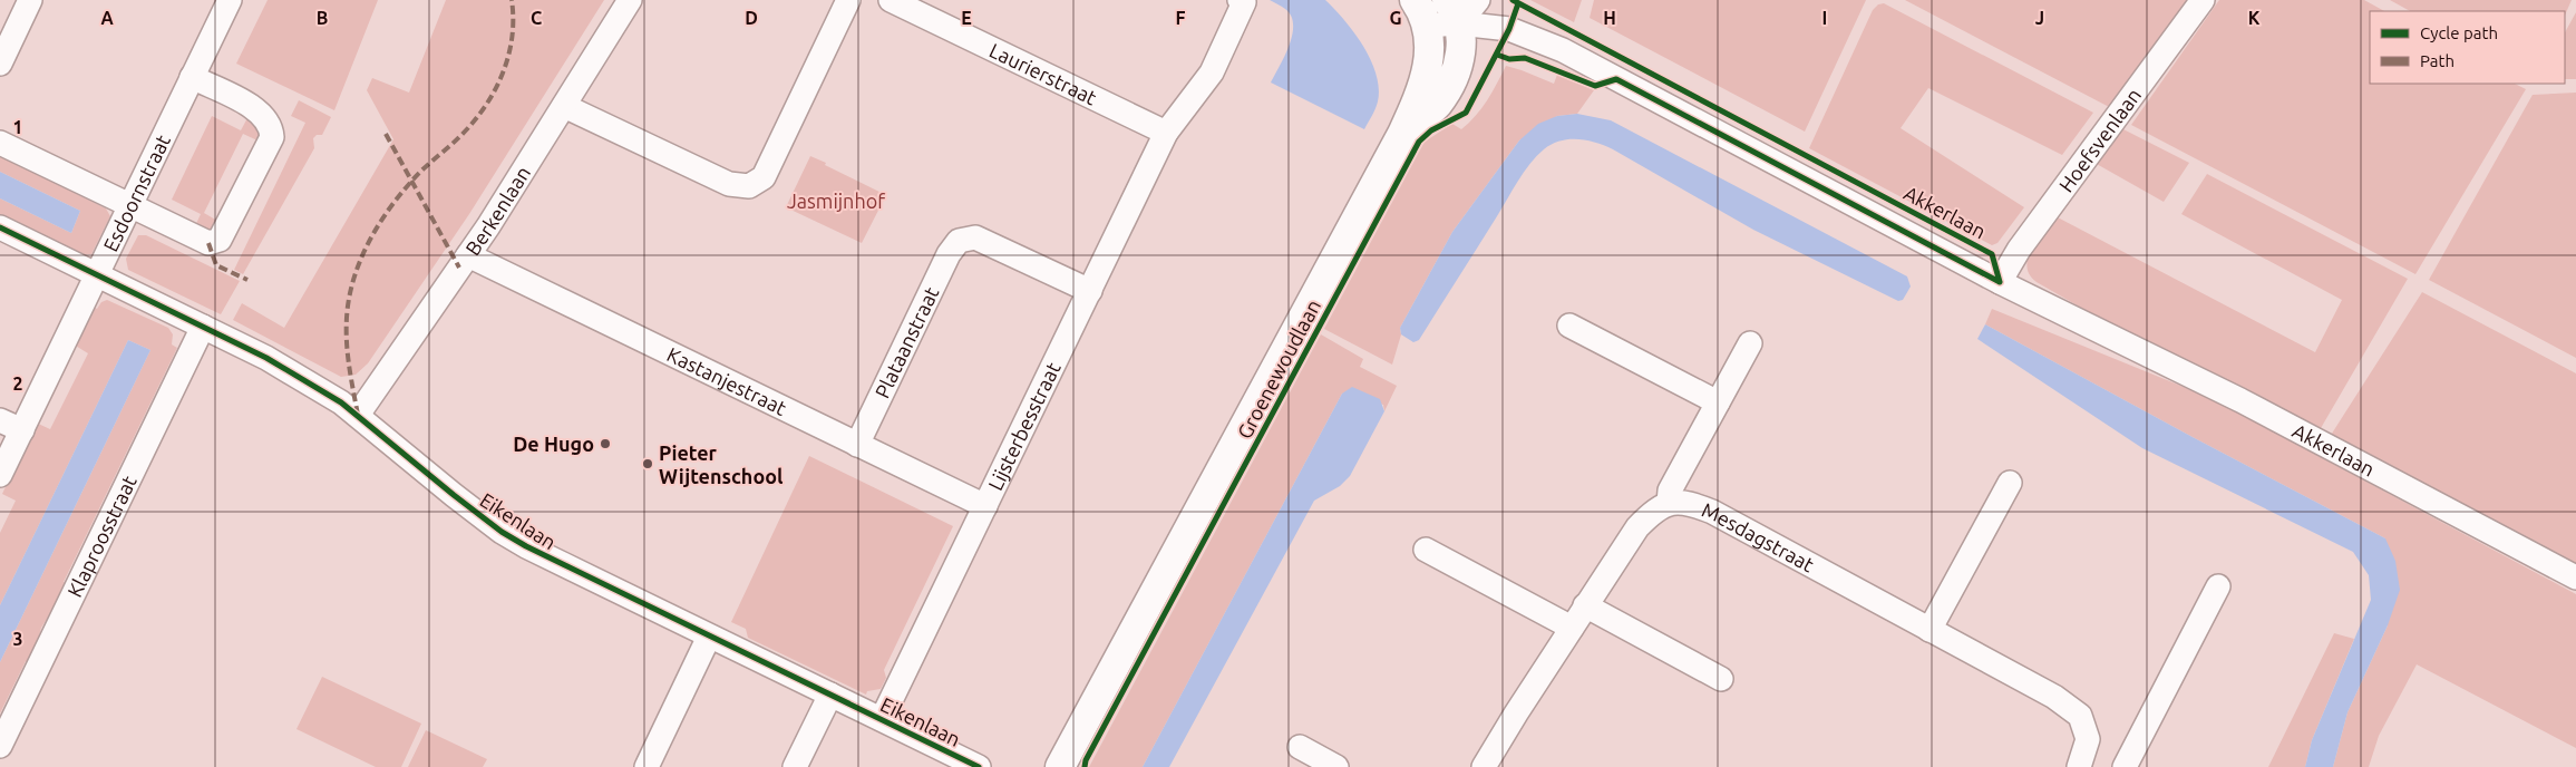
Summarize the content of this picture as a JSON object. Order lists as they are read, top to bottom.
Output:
{
  "streets": {
    "street": [
      "Laurierstraat",
      "Hoefsvenlaan",
      "Esdoornstraat",
      "Berkenlaan",
      "Akkerlaan",
      "Plataanstraat",
      "Groenewoudlaan",
      "Kastanjestraat",
      "Lijsterbesstraat",
      "Eikenlaan",
      "Klaproosstraat",
      "Mesdagstraat"
    ]
  },
  "crossings": [
    ["Laurierstraat", "Lijsterbesstraat"],
    ["Hoefsvenlaan", "Akkerlaan"],
    ["Esdoornstraat", "Eikenlaan"],
    ["Berkenlaan", "Kastanjestraat"],
    ["Berkenlaan", "Eikenlaan"],
    ["Akkerlaan", "Groenewoudlaan"],
    ["Plataanstraat", "Kastanjestraat"],
    ["Plataanstraat", "Lijsterbesstraat"],
    ["Kastanjestraat", "Lijsterbesstraat"],
    ["Lijsterbesstraat", "Eikenlaan"],
    ["Eikenlaan", "Klaproosstraat"]
  ],
  "parks": ["Jasmijnhof"],
  "places": ["De Hugo", "Pieter Wijtenschool"],
  "legend": ["Cycle path", "Path"],
  "grid": {
    "columns": [
      "A",
      "B",
      "C",
      "D",
      "E",
      "F",
      "G",
      "H",
      "I",
      "J",
      "K"
    ],
    "rows": ["1", "2", "3"]
  }
}
